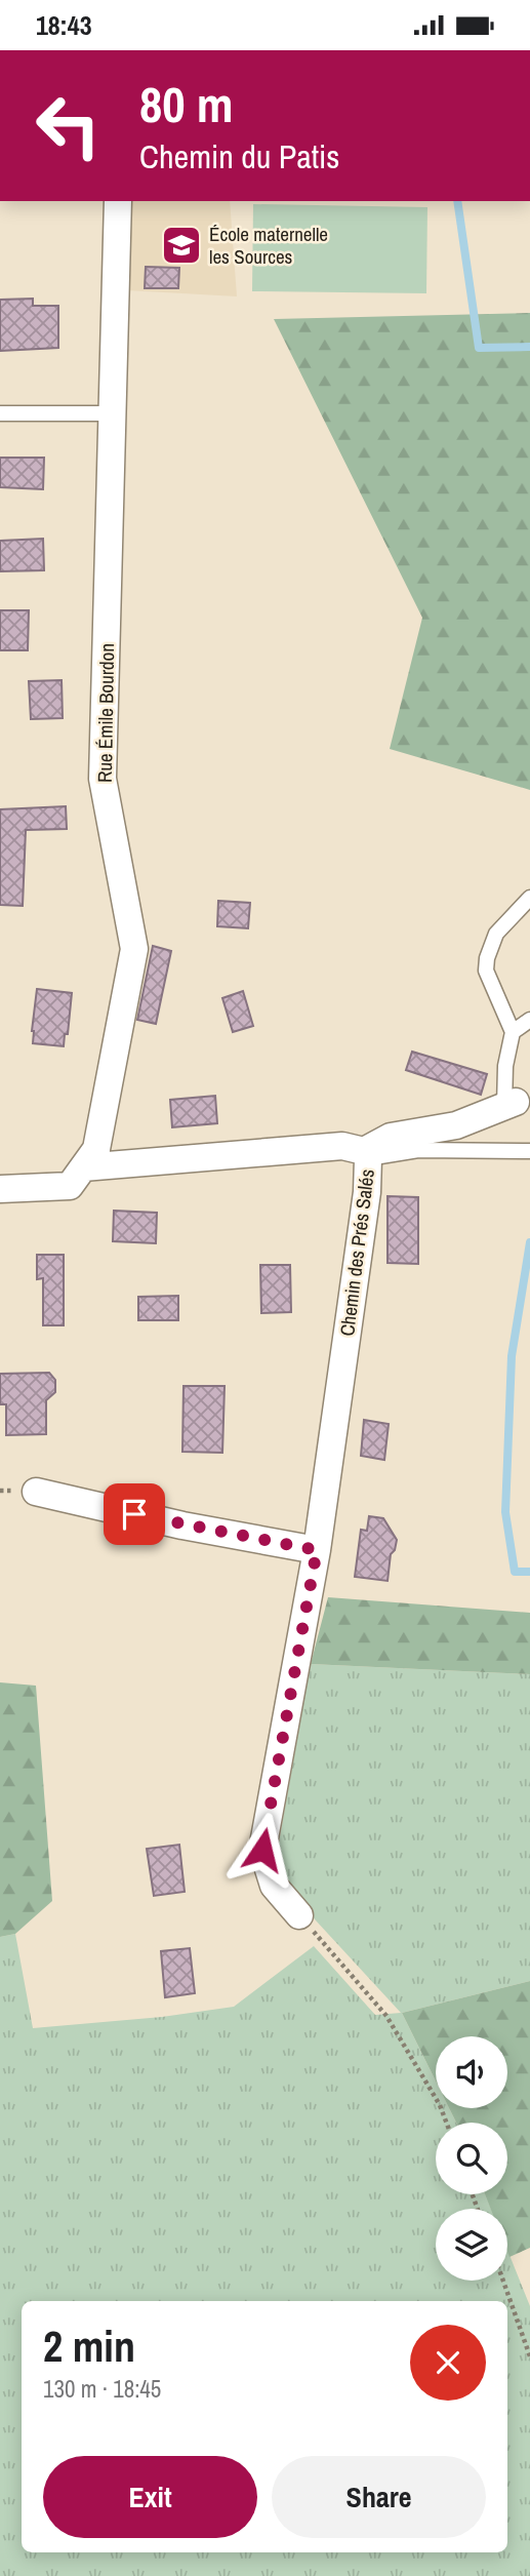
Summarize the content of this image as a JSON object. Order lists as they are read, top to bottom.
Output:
{
  "streets": {
    "street": ["Rue Émile Bourdon", "Chemin des Prés Salés"]
  },
  "crossings": [
    ["Rue Émile Bourdon", "Chemin des Prés Salés"]
  ],
  "places": {
    "school or university": ["École maternelle les Sources"]
  },
  "page": {
    "status": "18:43",
    "turn": ["80 m", "Chemin du Patis"],
    "heading": ["2 min", "130 m · 18:45"],
    "buttons": ["Exit", "Share"]
  }
}
